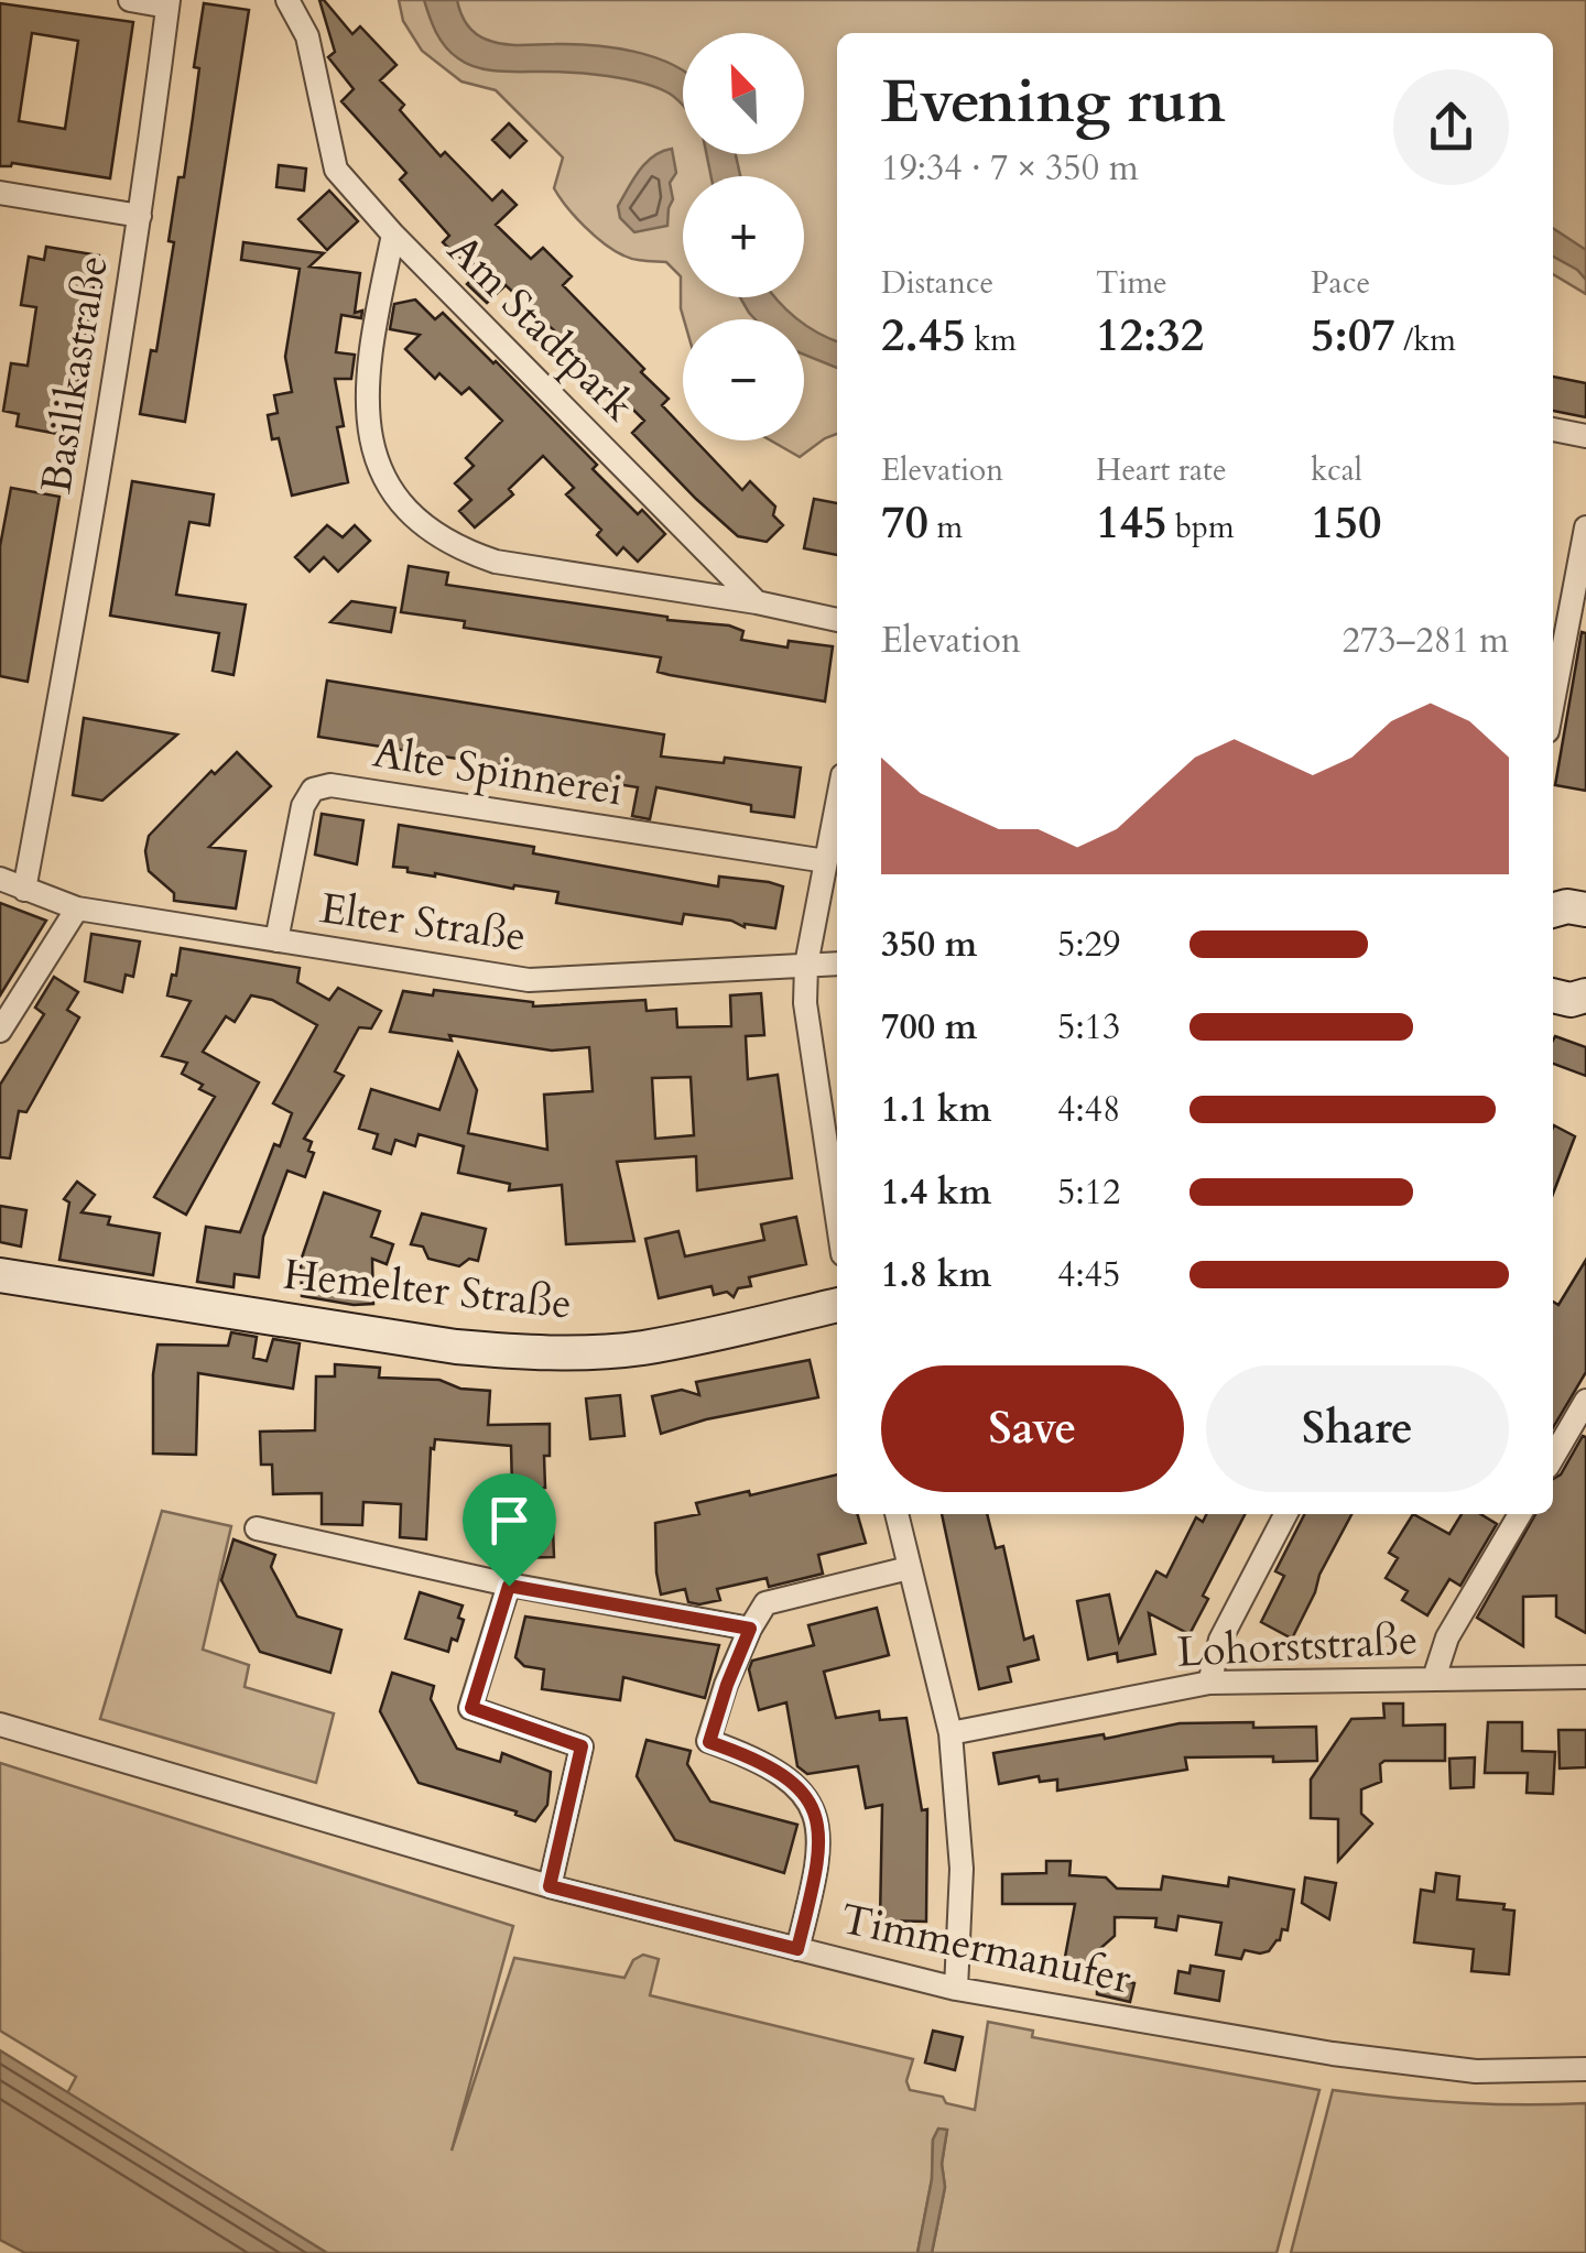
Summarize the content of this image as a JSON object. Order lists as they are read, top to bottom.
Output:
{
  "streets": {
    "main road": ["Hemelter Straße"],
    "street": [
      "Am Stadtpark",
      "Basilikastraße",
      "Alte Spinnerei",
      "Elter Straße",
      "Lohorststraße",
      "Timmermanufer"
    ]
  },
  "crossings": [
    ["Basilikastraße", "Elter Straße"],
    ["Alte Spinnerei", "Elter Straße"]
  ],
  "north": "top left",
  "page": {
    "map_buttons": ["+", "−"],
    "heading": ["Evening run", "19:34 · 7 × 350 m"],
    "stats": [
      ["Distance", "2.45 km"],
      ["Time", "12:32"],
      ["Pace", "5:07 /km"],
      ["Elevation", "70 m"],
      ["Heart rate", "145 bpm"],
      ["kcal", "150"]
    ],
    "chart": ["Elevation", "273–281 m"],
    "list": [
      {
        "name": "350 m",
        "note": "5:29"
      },
      {
        "name": "700 m",
        "note": "5:13"
      },
      {
        "name": "1.1 km",
        "note": "4:48"
      },
      {
        "name": "1.4 km",
        "note": "5:12"
      },
      {
        "name": "1.8 km",
        "note": "4:45"
      }
    ],
    "buttons": ["Save", "Share"]
  }
}
